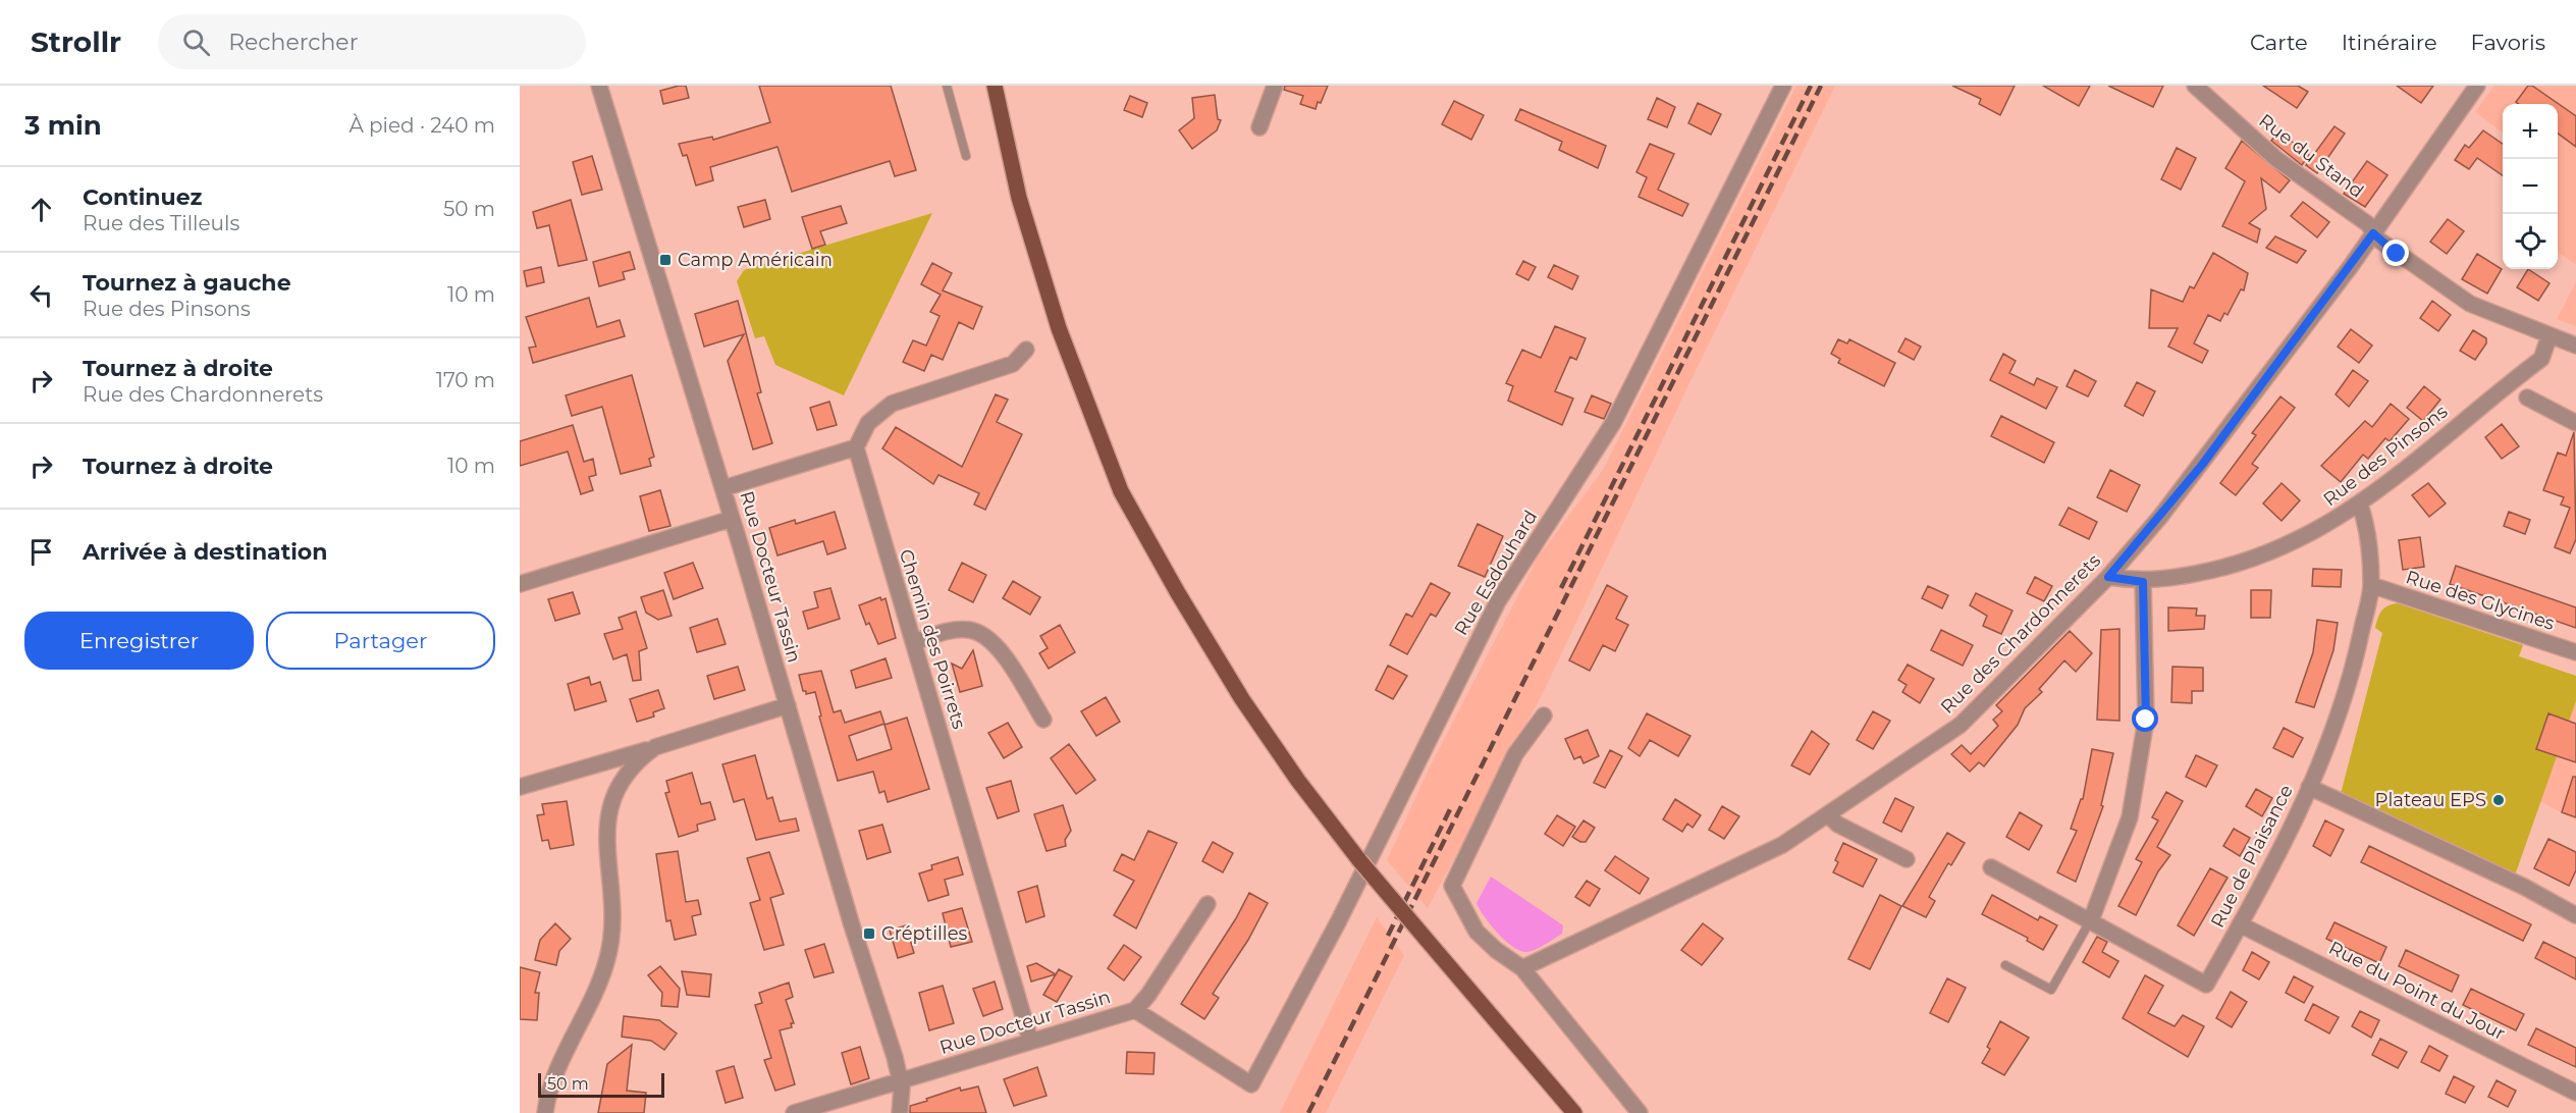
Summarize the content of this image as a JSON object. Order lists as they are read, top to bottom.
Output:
{
  "streets": {
    "street": [
      "Rue du Stand",
      "Rue des Pinsons",
      "Rue Esdouhard",
      "Rue Docteur Tassin",
      "Rue des Glycines",
      "Rue des Chardonnerets",
      "Chemin des Poirrets",
      "Rue de Plaisance",
      "Rue du Point du Jour"
    ]
  },
  "crossings": [
    ["Rue du Stand", "Rue des Pinsons"],
    ["Rue du Stand", "Rue des Chardonnerets"],
    ["Rue des Pinsons", "Rue des Chardonnerets"],
    ["Rue des Pinsons", "Rue de Plaisance"],
    ["Rue Esdouhard", "Rue Docteur Tassin"],
    ["Rue Docteur Tassin", "Chemin des Poirrets"],
    ["Rue des Glycines", "Rue de Plaisance"],
    ["Rue de Plaisance", "Rue du Point du Jour"]
  ],
  "places": {
    "transit": ["Camp Américain", "Créptilles"],
    "other": ["Plateau EPS"]
  },
  "scale_bar": "50 m",
  "page": {
    "header": "Strollr",
    "search": "Rechercher",
    "nav": ["Carte", "Itinéraire", "Favoris"],
    "heading": ["3 min", "À pied · 240 m"],
    "map_buttons": ["+", "−"],
    "list": [
      ["Continuez", "Rue des Tilleuls", "50 m"],
      ["Tournez à gauche", "Rue des Pinsons", "10 m"],
      ["Tournez à droite", "Rue des Chardonnerets", "170 m"],
      ["Tournez à droite", "10 m"],
      "Arrivée à destination"
    ],
    "buttons": ["Enregistrer", "Partager"],
    "scale": "50 m"
  }
}
